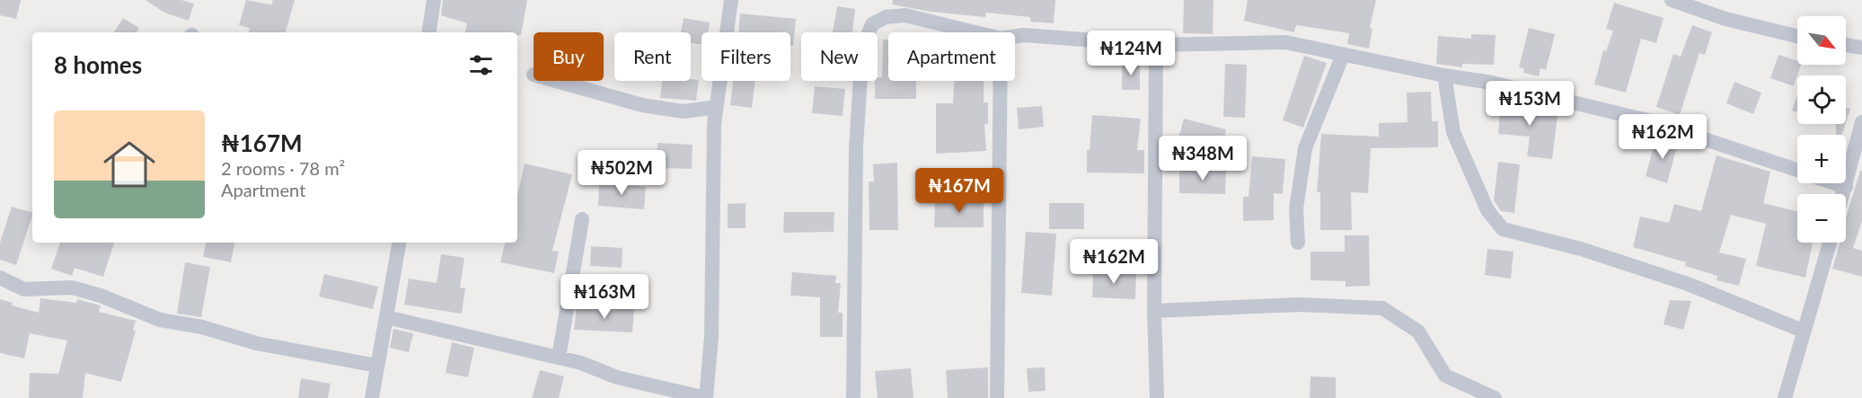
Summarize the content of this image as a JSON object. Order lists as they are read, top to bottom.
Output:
{
  "north": "bottom right",
  "page": {
    "map_buttons": ["+", "−"],
    "price": [
      "₦124M",
      "₦153M",
      "₦162M",
      "₦348M",
      "₦502M",
      "₦167M",
      "₦162M",
      "₦163M"
    ],
    "chip": [
      "Buy",
      "Rent",
      "Filters",
      "New",
      "Apartment"
    ],
    "heading": "8 homes",
    "list": [
      {
        "name": "₦167M",
        "note": "2 rooms · 78 m² · Apartment"
      }
    ]
  }
}
